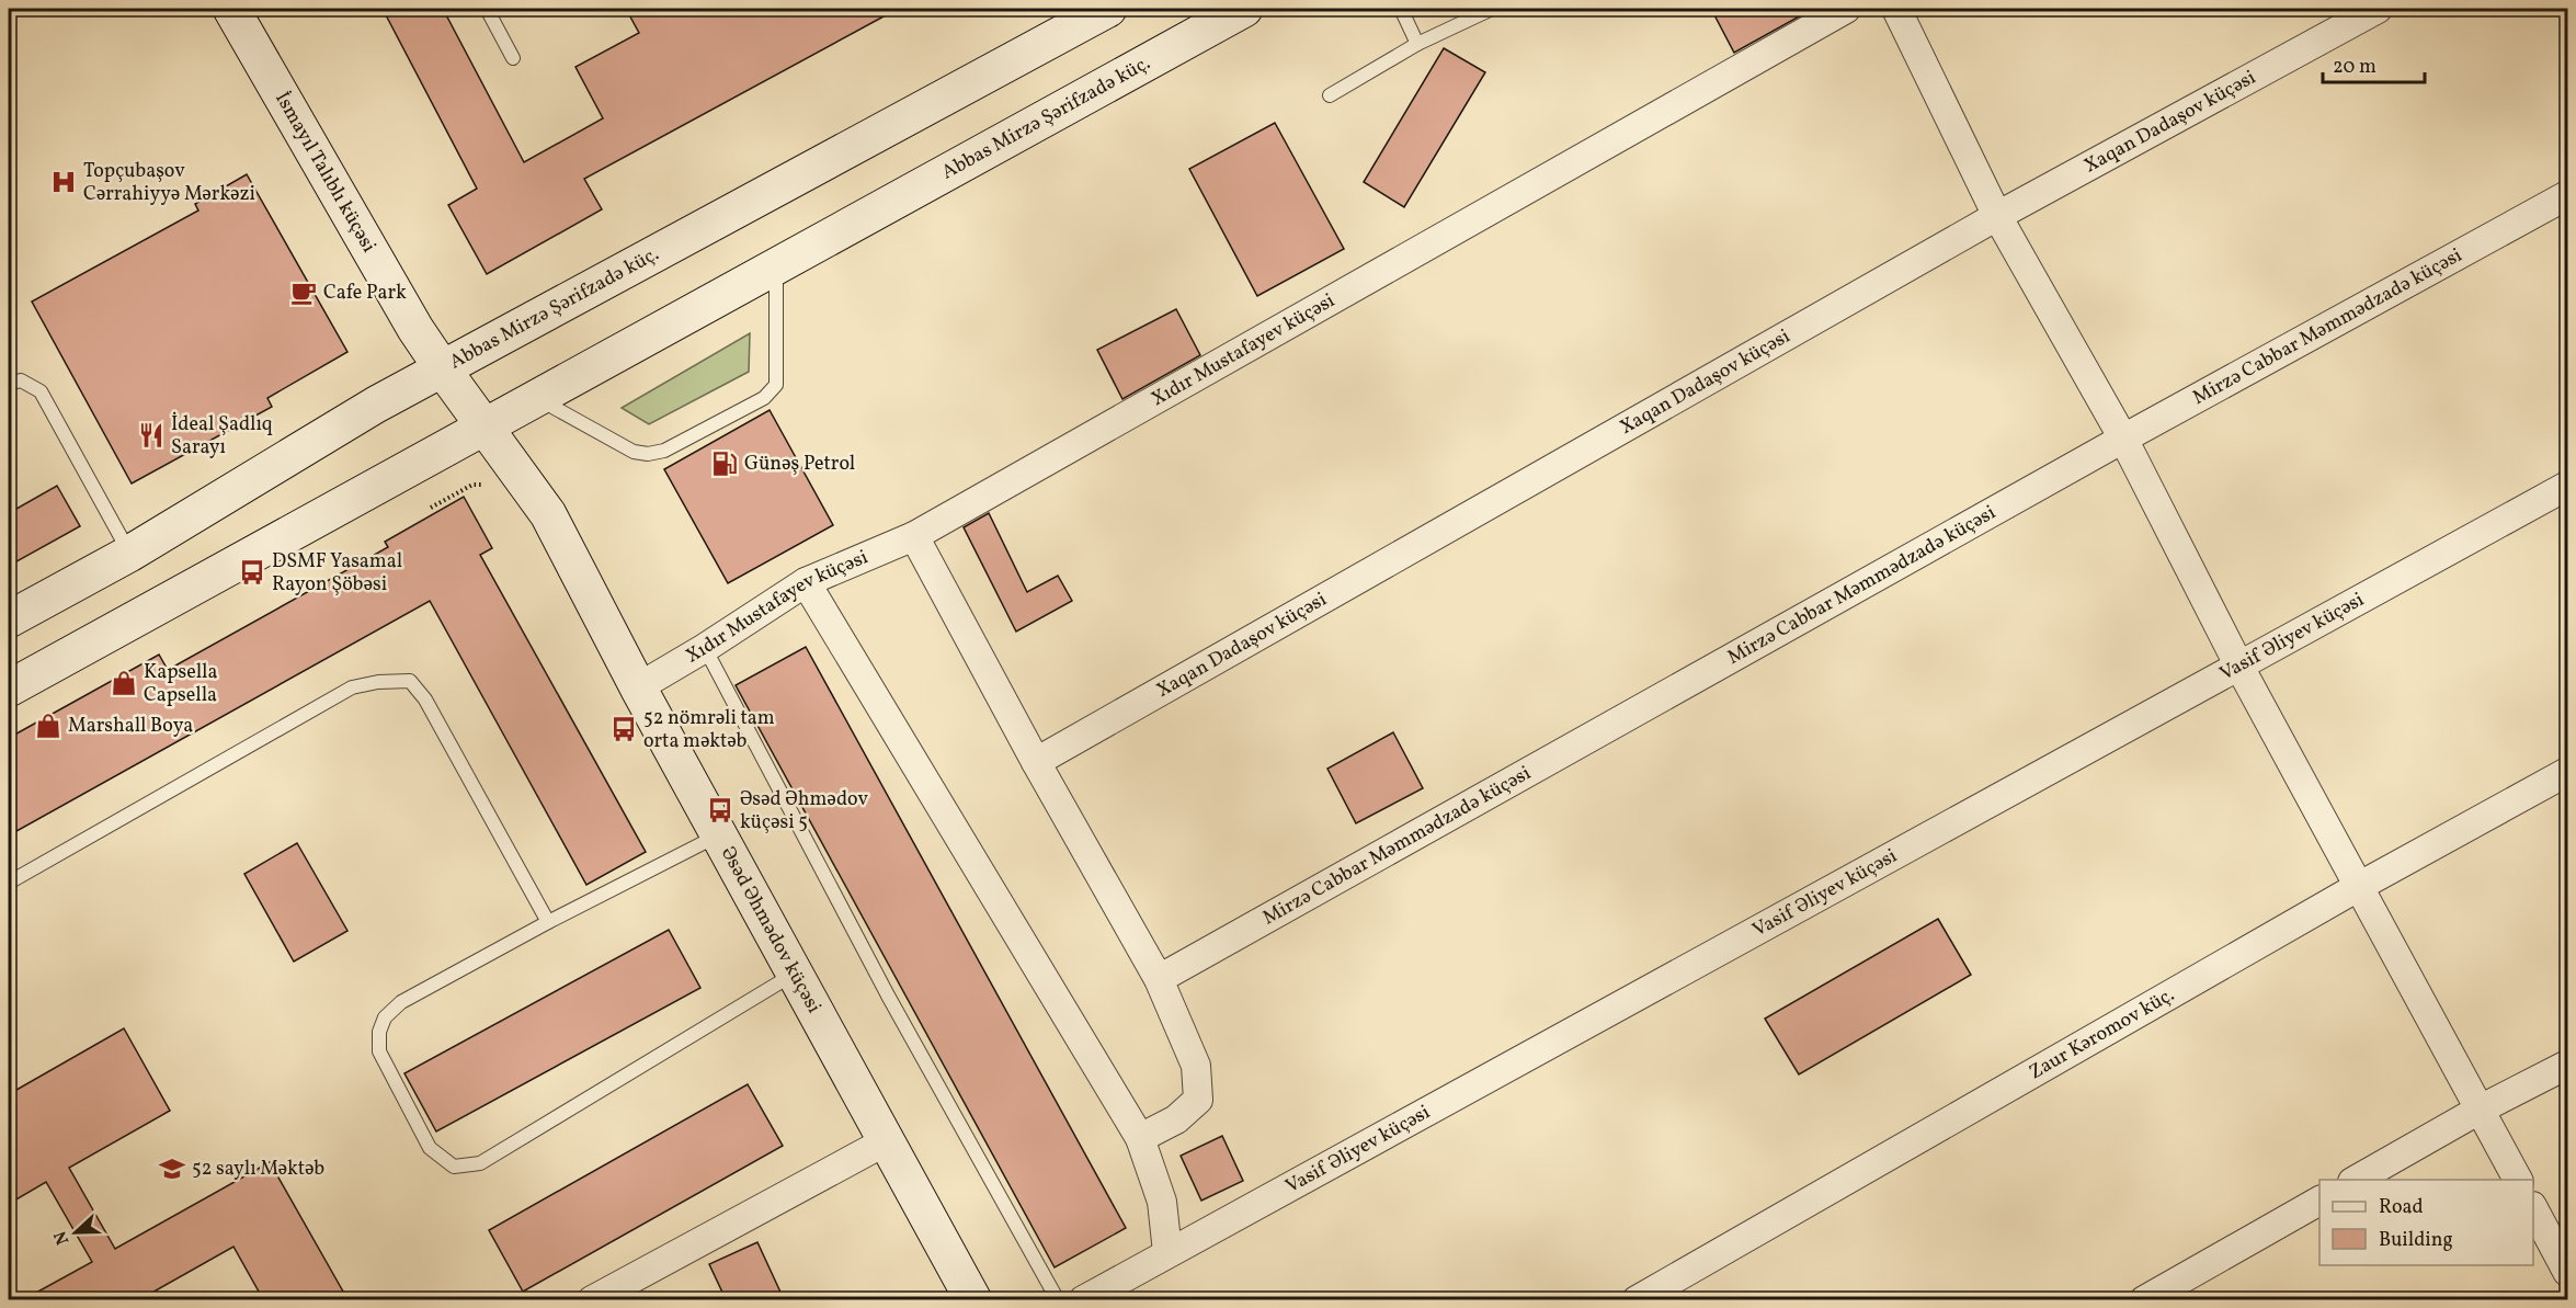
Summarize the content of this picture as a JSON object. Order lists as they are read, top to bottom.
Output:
{
  "streets": {
    "main road": ["Abbas Mirzə Şərifzadə küç.", "İsmayıl Talıblı küçəsi", "Əsəd Əhmədov küçəsi"],
    "street": [
      "Xaqan Dadaşov küçəsi",
      "Mirzə Cabbar Məmmədzadə küçəsi",
      "Xıdır Mustafayev küçəsi",
      "Vasif Əliyev küçəsi",
      "Zaur Kəromov küç."
    ]
  },
  "crossings": [
    ["Abbas Mirzə Şərifzadə küç.", "İsmayıl Talıblı küçəsi"],
    ["Abbas Mirzə Şərifzadə küç.", "Əsəd Əhmədov küçəsi"],
    ["İsmayıl Talıblı küçəsi", "Əsəd Əhmədov küçəsi"],
    ["Xıdır Mustafayev küçəsi", "Əsəd Əhmədov küçəsi"]
  ],
  "places": {
    "hospital": ["Topçubaşov Cərrahiyyə Mərkəzi"],
    "cafe": ["Cafe Park"],
    "restaurant": ["İdeal Şadlıq Sarayı"],
    "fuel station": ["Günəş Petrol"],
    "bus stop": ["DSMF Yasamal Rayon Şöbəsi", "52 nömrəli tam orta məktəb", "Əsəd Əhmədov küçəsi 5"],
    "shop": ["Kapsella Capsella", "Marshall Boya"],
    "school or university": ["52 saylı Məktəb"]
  },
  "legend": ["Road", "Building"],
  "scale_bar": "20 m",
  "north": "left"
}
